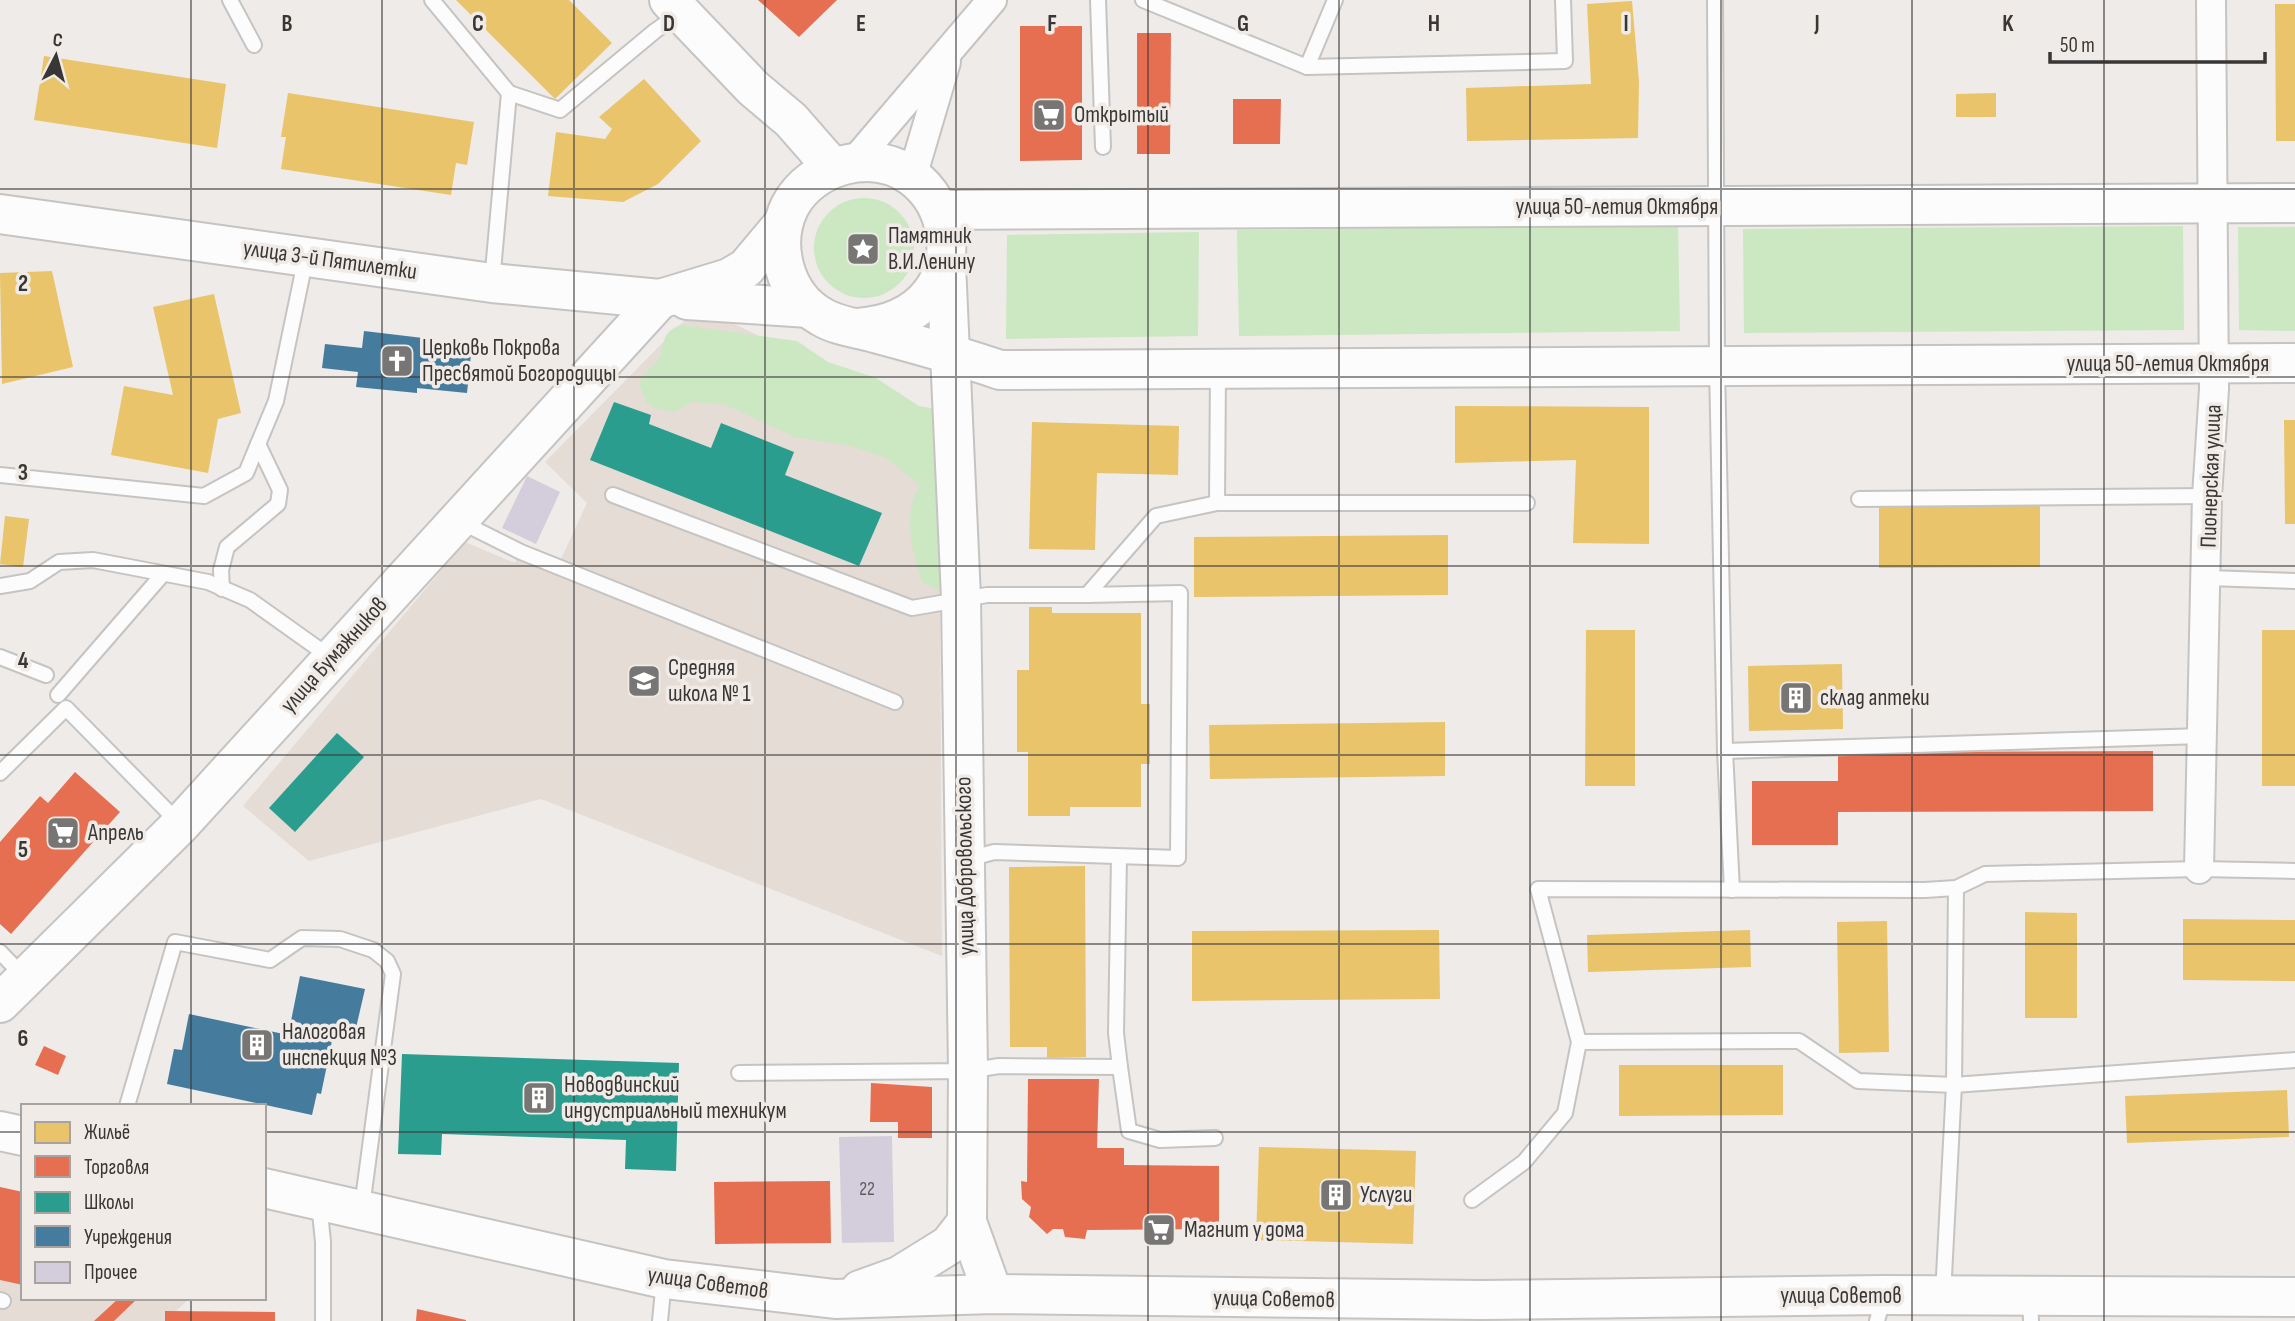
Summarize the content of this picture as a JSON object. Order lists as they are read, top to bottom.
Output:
{
  "streets": {
    "main road": [
      "улица 50-летия Октября",
      "улица 3-й Пятилетки",
      "улица Бумажников",
      "улица Добровольского",
      "улица Советов"
    ],
    "street": ["Пионерская улица"]
  },
  "crossings": [
    ["улица 50-летия Октября", "улица 3-й Пятилетки"],
    ["улица 50-летия Октября", "Пионерская улица"],
    ["улица 50-летия Октября", "улица Добровольского"],
    ["улица 3-й Пятилетки", "улица Бумажников"],
    ["улица 3-й Пятилетки", "улица Добровольского"]
  ],
  "places": {
    "supermarket": ["Открытый", "Апрель", "Магнит у дома"],
    "place": ["Памятник В.И.Ленину"],
    "church": ["Церковь Покрова Пресвятой Богородицы"],
    "school or university": ["Средняя школа № 1"],
    "building": [
      "склад аптеки",
      "Налоговая инспекция №3",
      "Новодвинский индустриальный техникум",
      "Услуги"
    ]
  },
  "house_numbers": ["22"],
  "legend": [
    "Жильё",
    "Торговля",
    "Школы",
    "Учреждения",
    "Прочее"
  ],
  "scale_bar": "50 m",
  "north": "top",
  "grid": {
    "columns": [
      "B",
      "C",
      "D",
      "E",
      "F",
      "G",
      "H",
      "I",
      "J",
      "K"
    ],
    "rows": [
      "2",
      "3",
      "4",
      "5",
      "6"
    ]
  }
}
